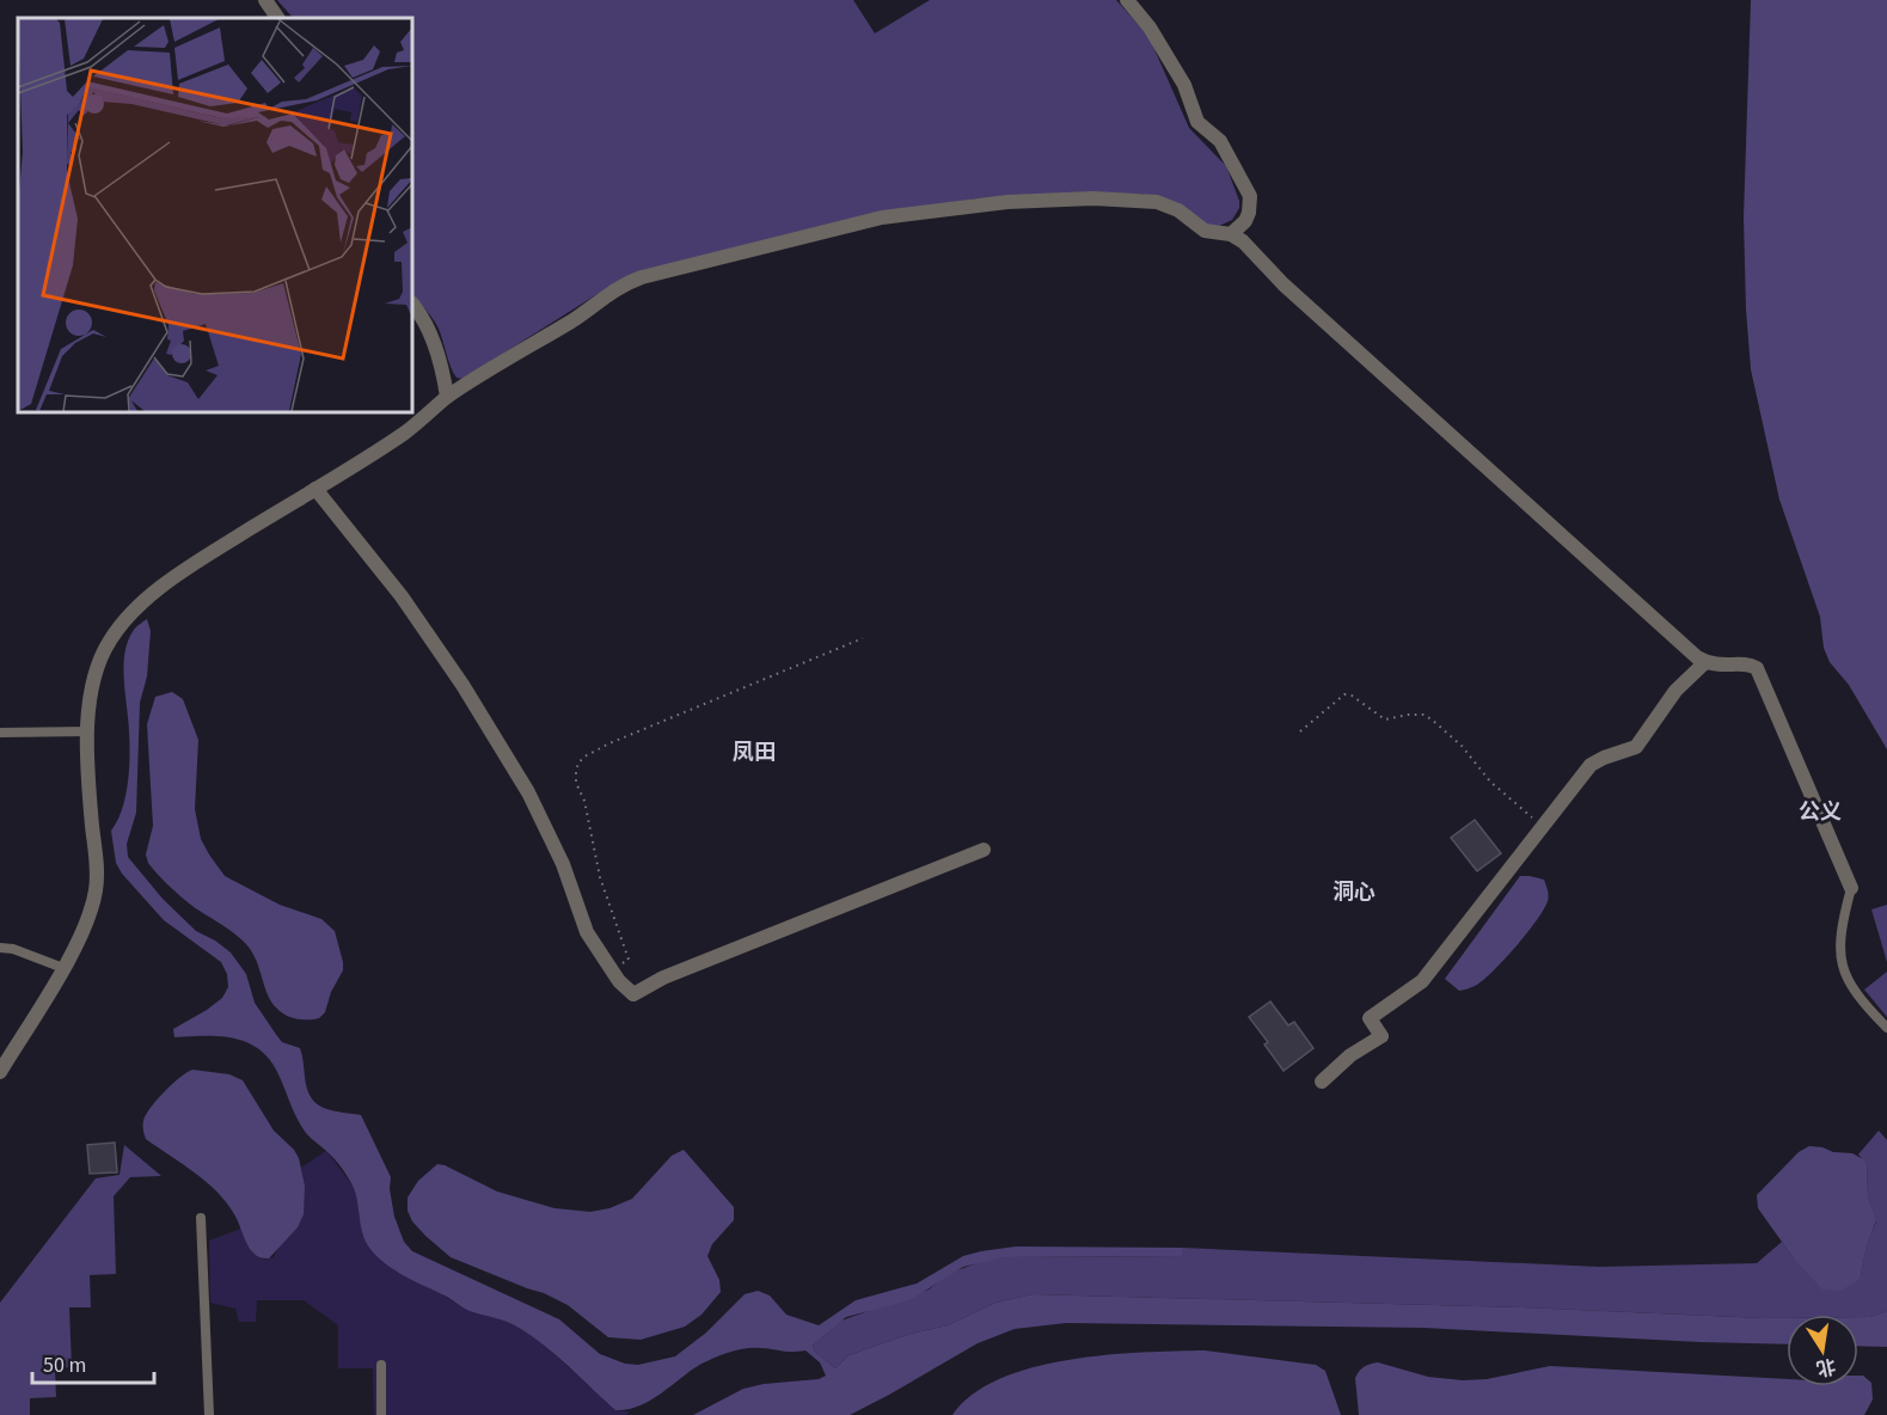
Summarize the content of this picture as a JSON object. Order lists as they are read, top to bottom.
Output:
{
  "districts": ["凤田", "公义", "洞心"],
  "scale_bar": "50 m",
  "north": "bottom"
}
